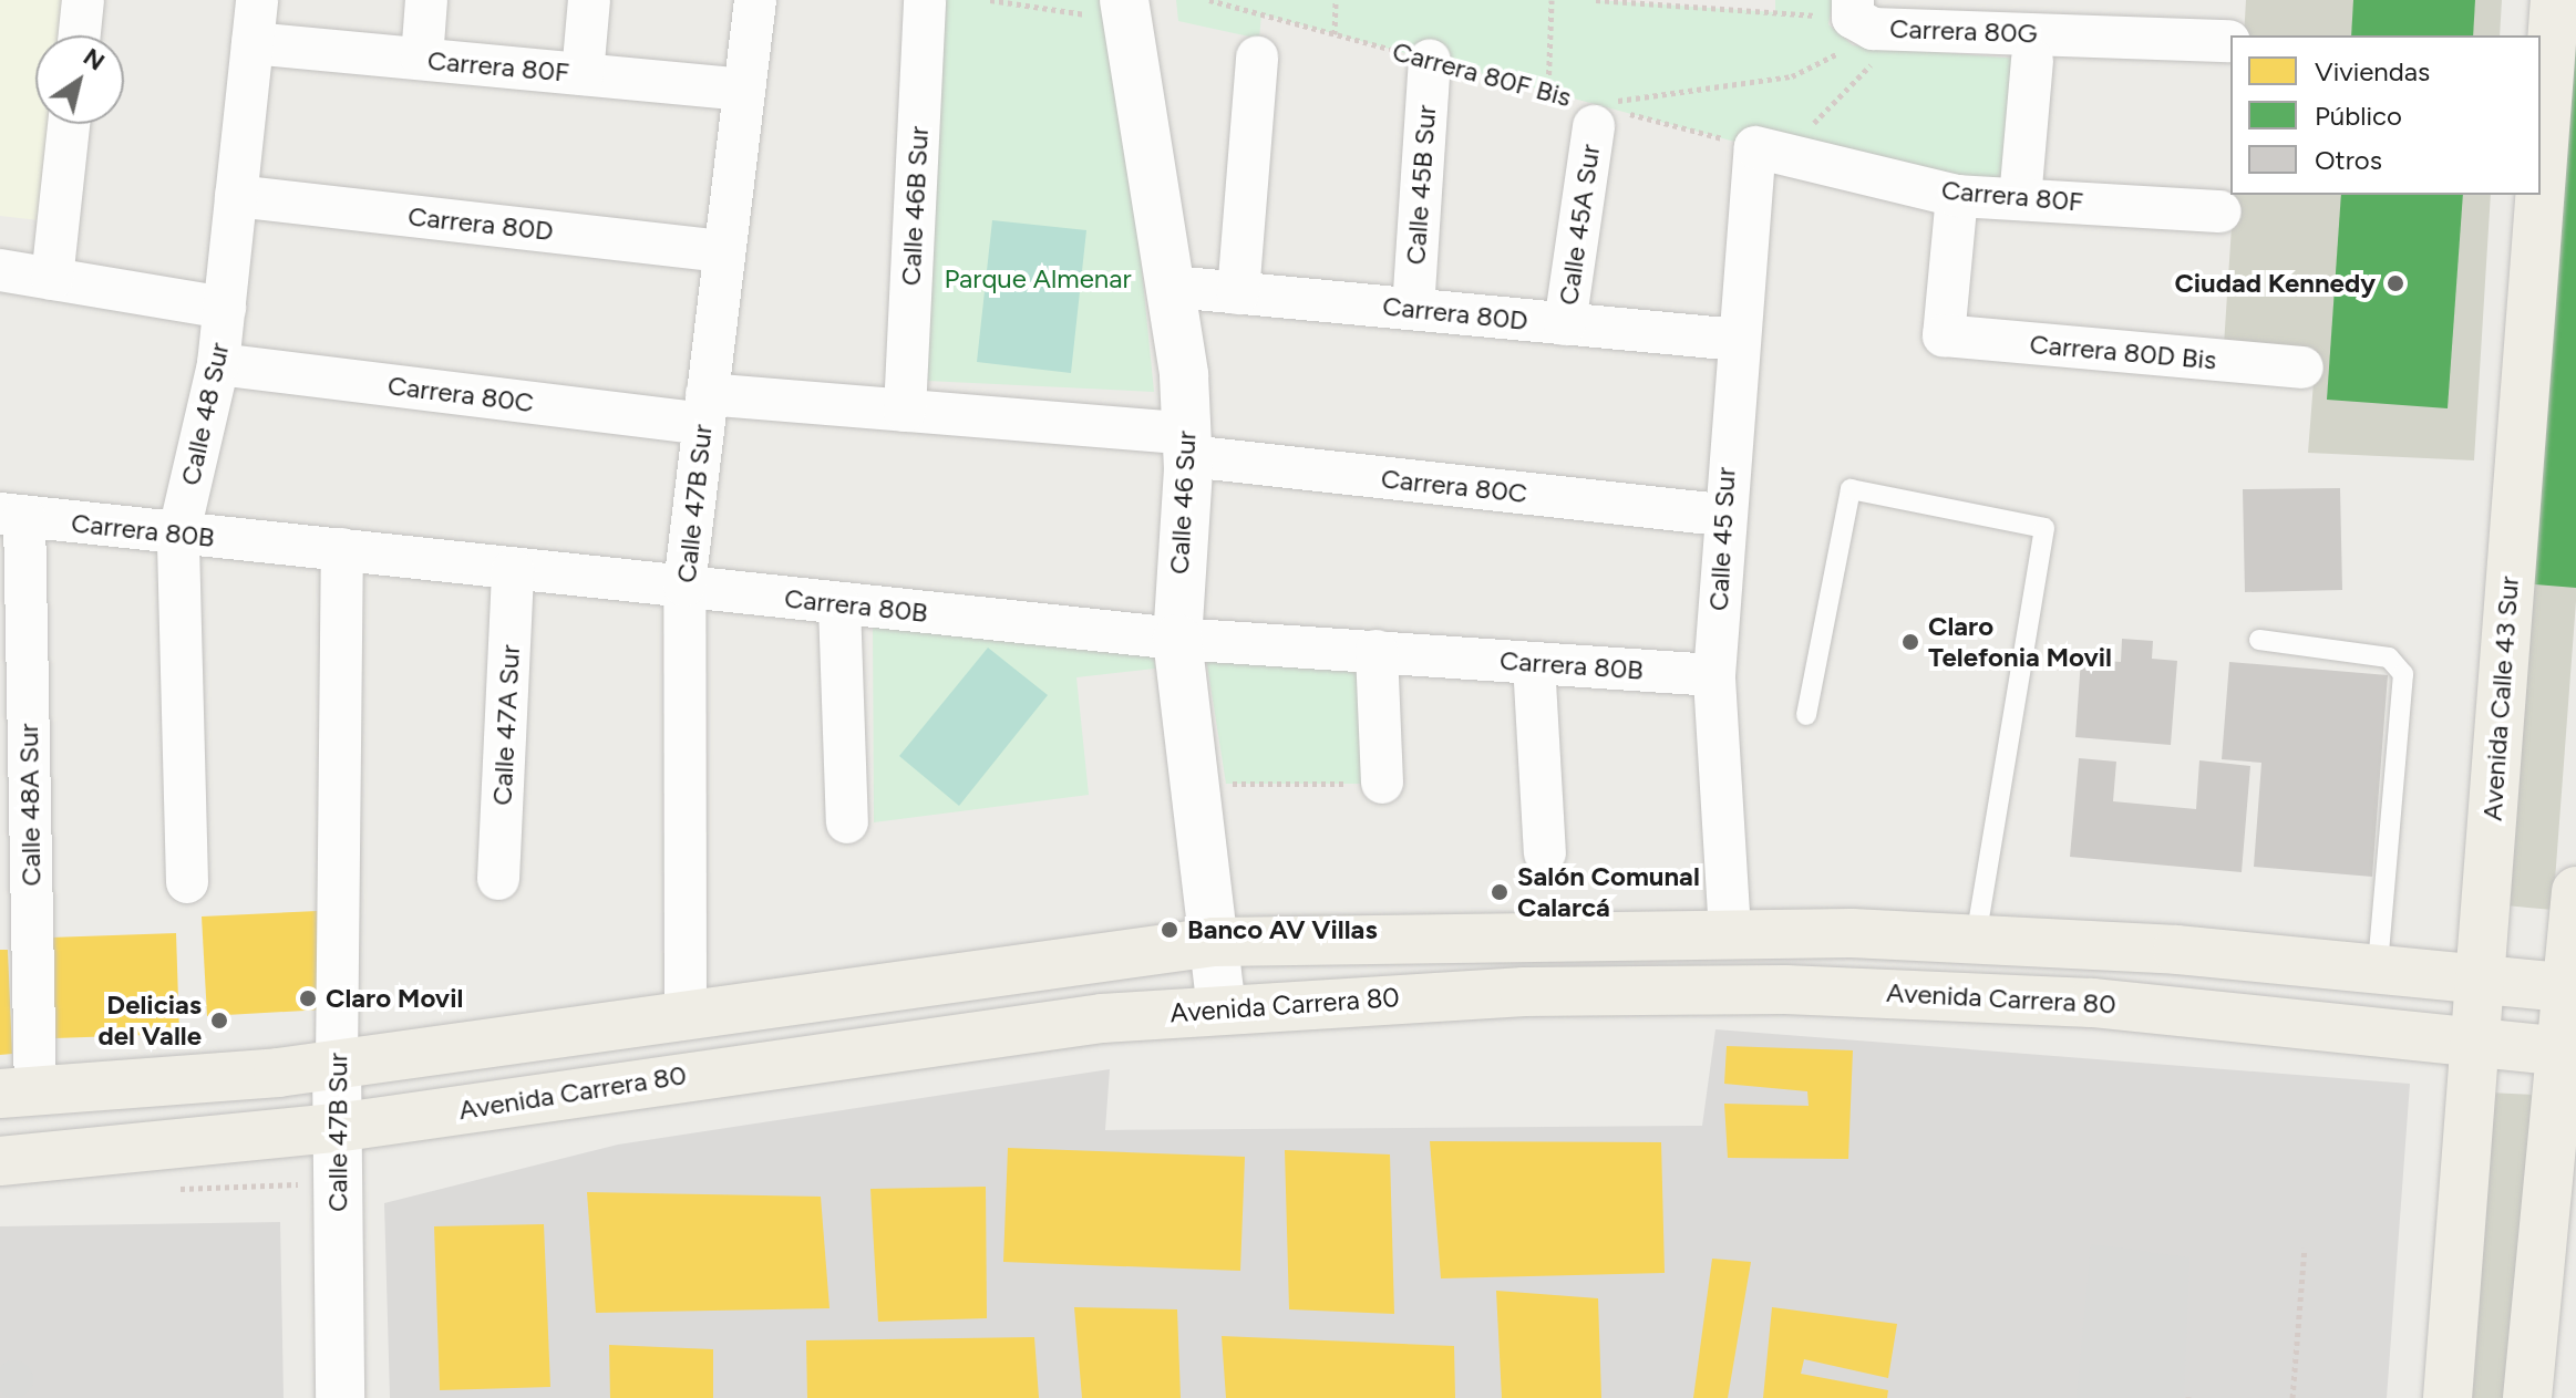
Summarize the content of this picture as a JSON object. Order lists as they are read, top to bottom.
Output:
{
  "streets": {
    "main road": ["Avenida Calle 43 Sur", "Avenida Carrera 80"],
    "street": [
      "Carrera 80G",
      "Carrera 80F",
      "Calle 45B Sur",
      "Calle 46B Sur",
      "Carrera 80D",
      "Calle 45A Sur",
      "Carrera 80D Bis",
      "Carrera 80C",
      "Calle 48 Sur",
      "Calle 46 Sur",
      "Calle 47B Sur",
      "Carrera 80B",
      "Calle 45 Sur",
      "Calle 47A Sur",
      "Calle 48A Sur"
    ],
    "path": ["Carrera 80F Bis"]
  },
  "crossings": [
    ["Carrera 80F", "Carrera 80F Bis"],
    ["Carrera 80F", "Carrera 80D Bis"],
    ["Carrera 80F", "Calle 48 Sur"],
    ["Carrera 80F", "Calle 47B Sur"],
    ["Carrera 80F", "Calle 45 Sur"],
    ["Carrera 80F Bis", "Calle 45B Sur"],
    ["Carrera 80F Bis", "Calle 45A Sur"],
    ["Carrera 80F Bis", "Calle 45 Sur"],
    ["Calle 45B Sur", "Carrera 80D"],
    ["Calle 46B Sur", "Carrera 80C"],
    ["Carrera 80D", "Calle 45A Sur"],
    ["Carrera 80D", "Calle 48 Sur"],
    ["Carrera 80D", "Calle 46 Sur"],
    ["Carrera 80D", "Calle 47B Sur"],
    ["Carrera 80D", "Calle 45 Sur"],
    ["Carrera 80C", "Calle 48 Sur"],
    ["Carrera 80C", "Calle 46 Sur"],
    ["Carrera 80C", "Calle 47B Sur"],
    ["Carrera 80C", "Calle 45 Sur"],
    ["Calle 48 Sur", "Carrera 80B"],
    ["Calle 46 Sur", "Carrera 80B"],
    ["Calle 46 Sur", "Avenida Carrera 80"],
    ["Calle 47B Sur", "Carrera 80B"],
    ["Calle 47B Sur", "Avenida Carrera 80"],
    ["Carrera 80B", "Calle 45 Sur"],
    ["Carrera 80B", "Calle 47A Sur"],
    ["Carrera 80B", "Calle 48A Sur"],
    ["Avenida Calle 43 Sur", "Avenida Carrera 80"]
  ],
  "parks": ["Parque Almenar"],
  "places": [
    "Ciudad Kennedy",
    "Claro Telefonia Movil",
    "Salón Comunal Calarcá",
    "Banco AV Villas",
    "Claro Movil",
    "Delicias del Valle"
  ],
  "legend": ["Viviendas", "Público", "Otros"],
  "north": "top right"
}
